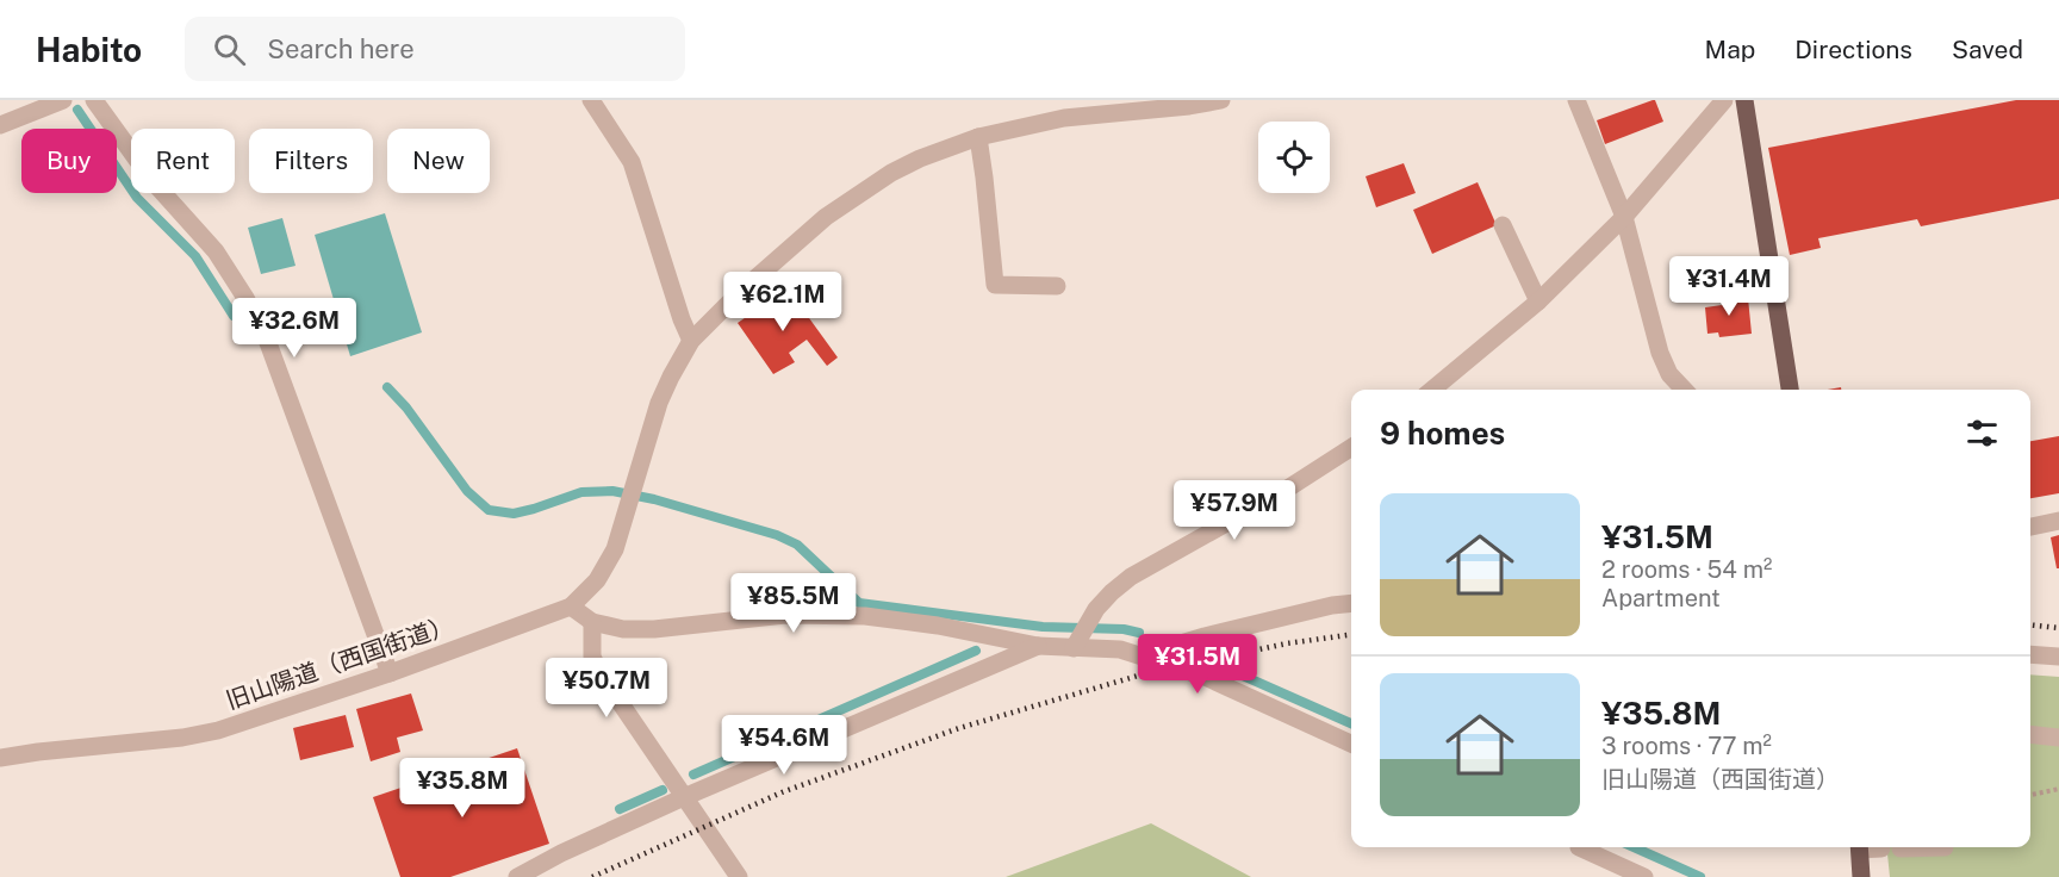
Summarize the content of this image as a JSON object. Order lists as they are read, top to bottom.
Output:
{
  "streets": {
    "street": ["旧山陽道（西国街道）"]
  },
  "page": {
    "header": "Habito",
    "search": "Search here",
    "nav": ["Map", "Directions", "Saved"],
    "chip": [
      "Buy",
      "Rent",
      "Filters",
      "New"
    ],
    "price": [
      "¥31.4M",
      "¥62.1M",
      "¥32.6M",
      "¥57.9M",
      "¥85.5M",
      "¥31.5M",
      "¥50.7M",
      "¥54.6M",
      "¥35.8M"
    ],
    "heading": "9 homes",
    "list": [
      {
        "name": "¥31.5M",
        "note": "2 rooms · 54 m² · Apartment"
      },
      {
        "name": "¥35.8M",
        "note": "3 rooms · 77 m² · 旧山陽道（西国街道）"
      }
    ]
  }
}
